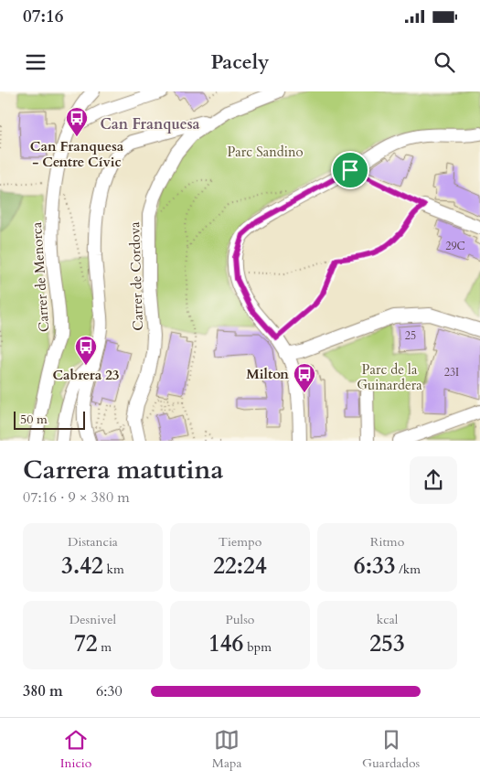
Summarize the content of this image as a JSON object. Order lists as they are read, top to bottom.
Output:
{
  "streets": {
    "street": ["Carrer de Cordova", "Carrer de Menorca"]
  },
  "districts": ["Can Franquesa"],
  "parks": ["Parc Sandino", "Parc de la Guinardera"],
  "places": {
    "bus stop": ["Can Franquesa - Centre Cívic", "Cabrera 23", "Milton"]
  },
  "house_numbers": ["29C", "25", "23I"],
  "scale_bar": "50 m",
  "page": {
    "status": "07:16",
    "header": "Pacely",
    "scale": "50 m",
    "heading": ["Carrera matutina", "07:16 · 9 × 380 m"],
    "stats": [
      ["Distancia", "3.42 km"],
      ["Tiempo", "22:24"],
      ["Ritmo", "6:33 /km"],
      ["Desnivel", "72 m"],
      ["Pulso", "146 bpm"],
      ["kcal", "253"]
    ],
    "list": [
      {
        "name": "380 m",
        "note": "6:30"
      }
    ],
    "tabs": ["Inicio", "Mapa", "Guardados"]
  }
}
